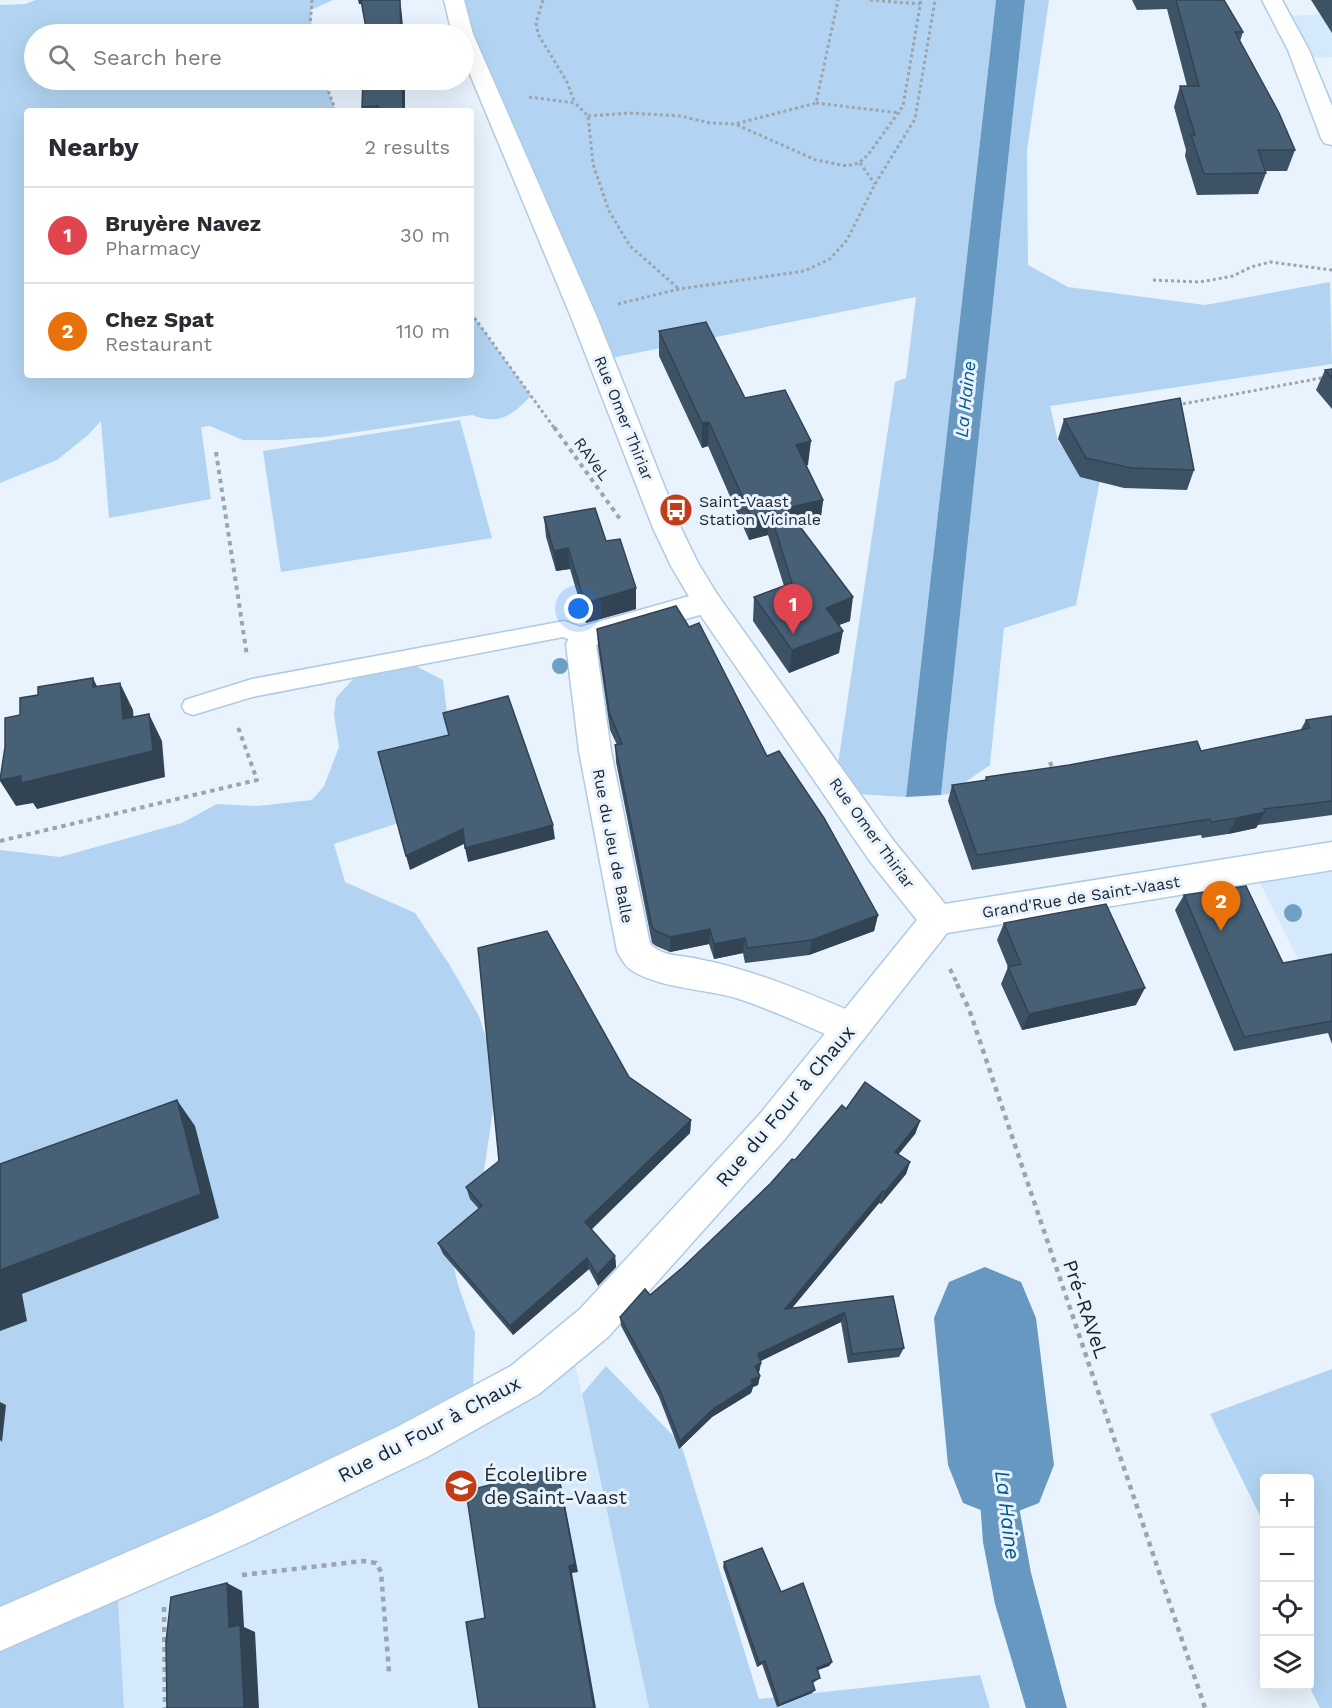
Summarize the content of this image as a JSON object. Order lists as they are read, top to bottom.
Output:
{
  "streets": {
    "street": [
      "Rue Omer Thiriar",
      "Rue du Jeu de Balle",
      "Grand'Rue de Saint-Vaast",
      "Rue du Four à Chaux"
    ],
    "path": ["RAVeL", "Pré-RAVeL"]
  },
  "crossings": [
    ["Rue Omer Thiriar", "Grand'Rue de Saint-Vaast"],
    ["Rue Omer Thiriar", "Rue du Four à Chaux"],
    ["Rue Omer Thiriar", "Pré-RAVeL"],
    ["Rue du Jeu de Balle", "Rue du Four à Chaux"],
    ["Grand'Rue de Saint-Vaast", "Rue du Four à Chaux"],
    ["Grand'Rue de Saint-Vaast", "Pré-RAVeL"],
    ["Rue du Four à Chaux", "Pré-RAVeL"]
  ],
  "water": ["La Haine"],
  "places": {
    "bus stop": ["Saint-Vaast Station Vicinale"],
    "school or university": ["École libre de Saint-Vaast"]
  },
  "page": {
    "search": "Search here",
    "heading": ["Nearby", "2 results"],
    "list": [
      {
        "mark": "1",
        "name": "Bruyère Navez",
        "note": "Pharmacy",
        "value": "30 m"
      },
      {
        "mark": "2",
        "name": "Chez Spat",
        "note": "Restaurant",
        "value": "110 m"
      }
    ],
    "pins": ["1", "2"],
    "map_buttons": ["+", "−"]
  }
}
